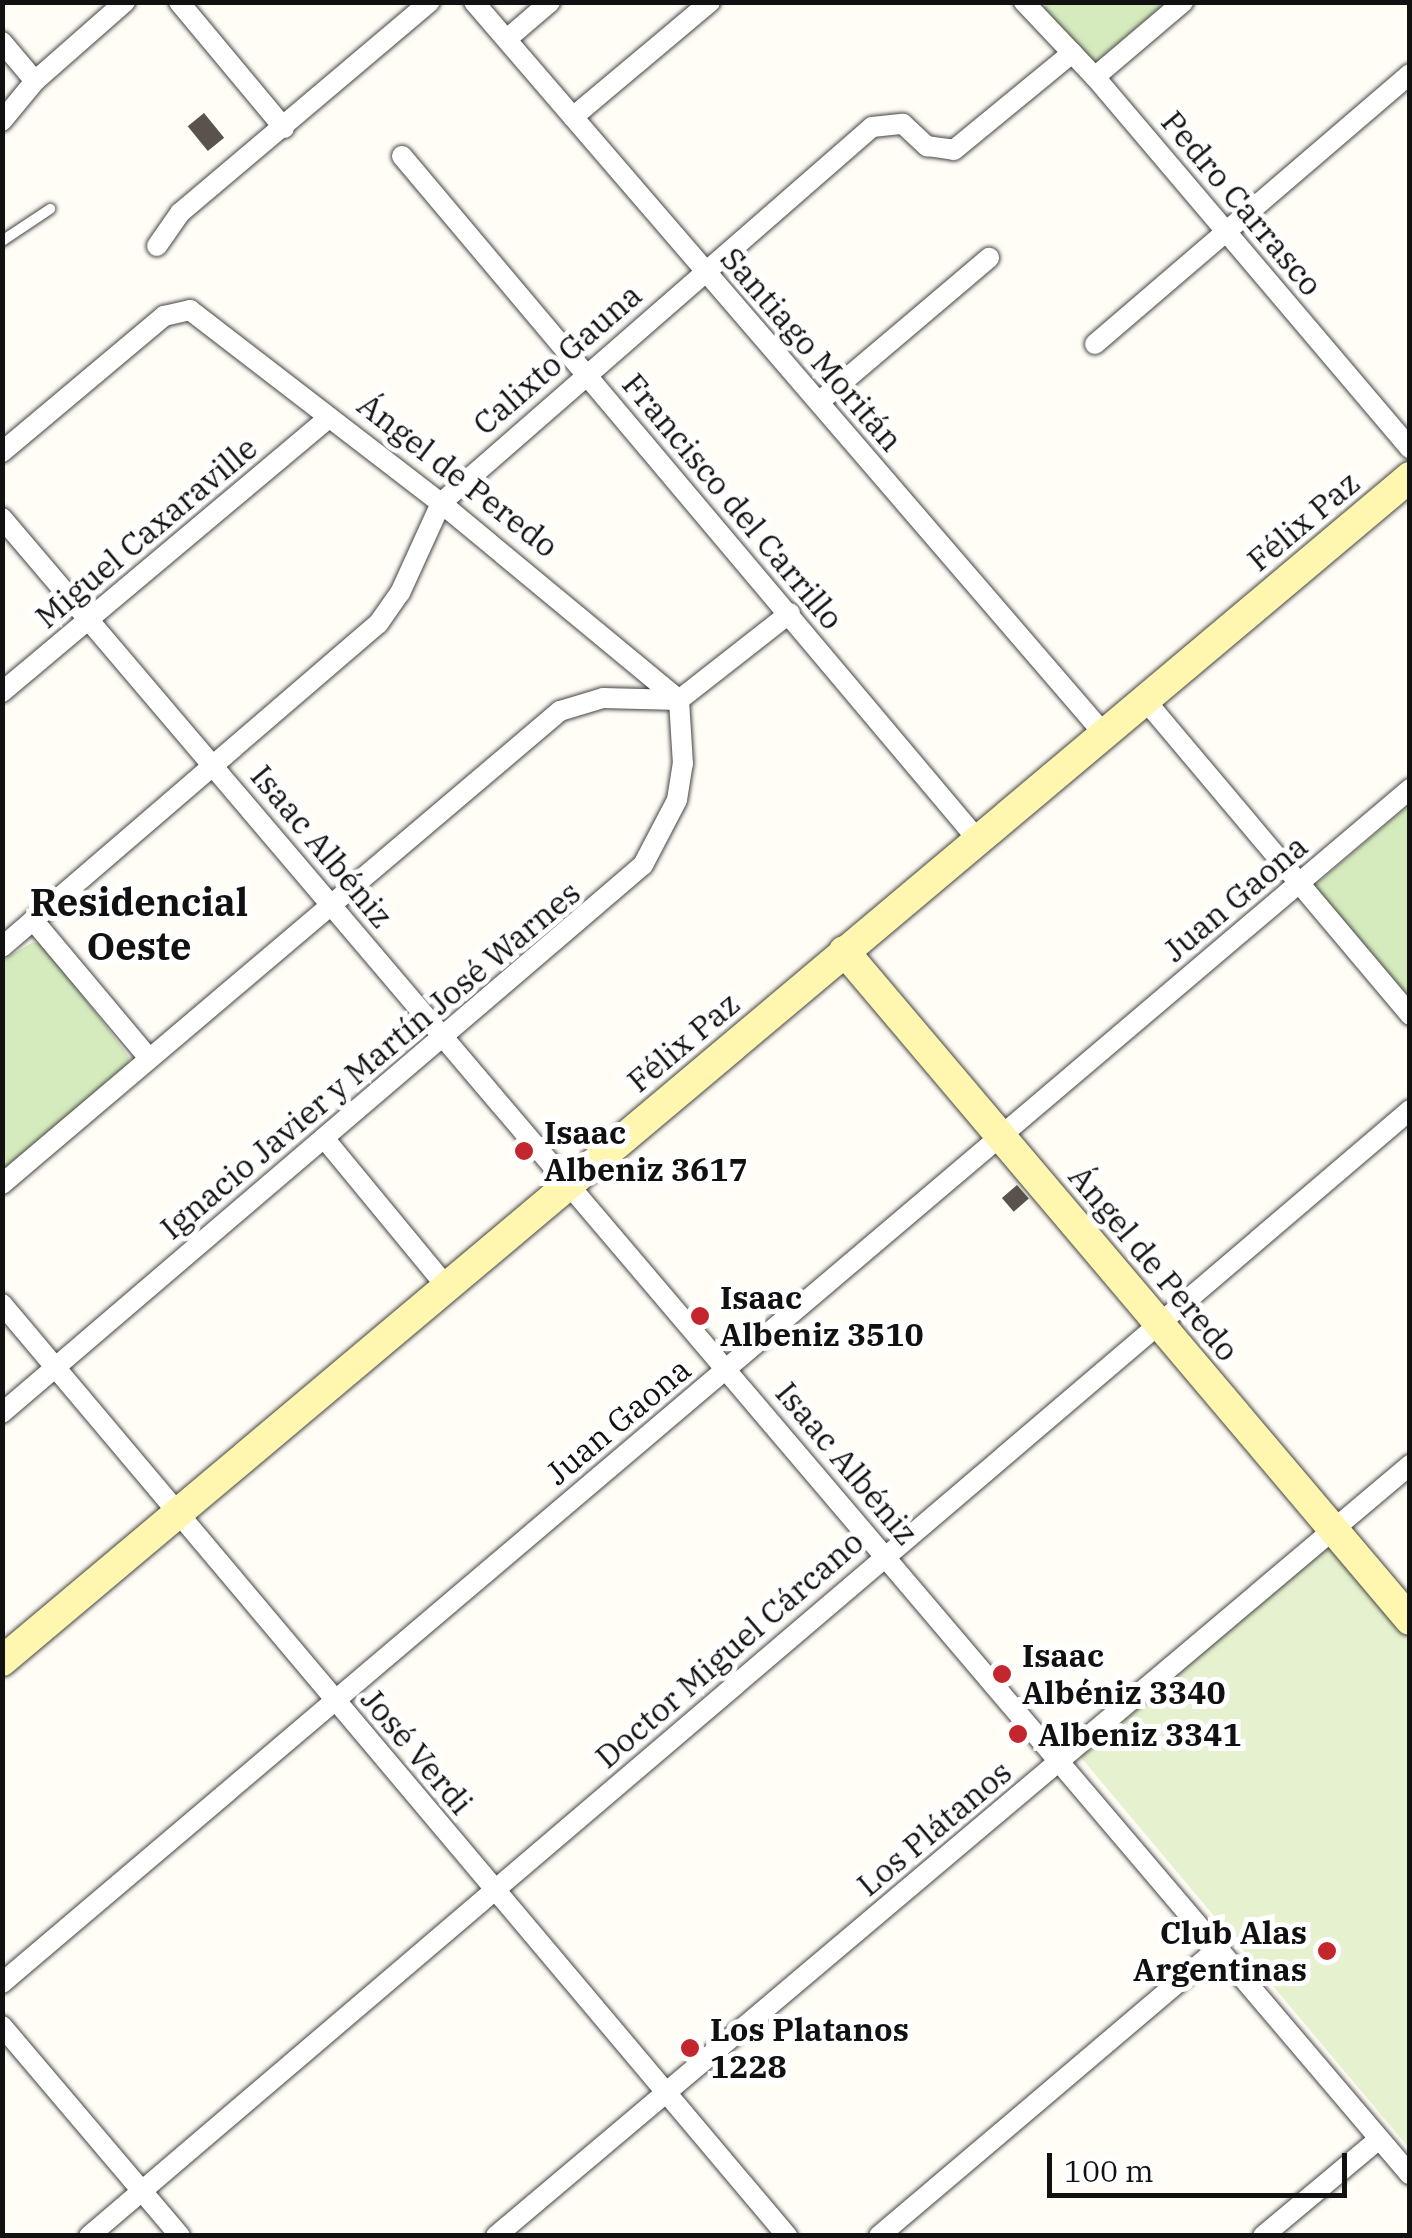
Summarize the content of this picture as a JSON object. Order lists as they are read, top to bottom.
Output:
{
  "streets": {
    "main road": ["Ángel de Peredo", "Félix Paz"],
    "street": [
      "Pedro Carrasco",
      "Santiago Moritán",
      "Calixto Gauna",
      "Francisco del Carrillo",
      "Miguel Caxaraville",
      "Isaac Albéniz",
      "Juan Gaona",
      "Ignacio Javier y Martín José Warnes",
      "Doctor Miguel Cárcano",
      "José Verdi",
      "Los Plátanos"
    ]
  },
  "crossings": [
    ["Pedro Carrasco", "Calixto Gauna"],
    ["Santiago Moritán", "Calixto Gauna"],
    ["Santiago Moritán", "Félix Paz"],
    ["Calixto Gauna", "Ángel de Peredo"],
    ["Calixto Gauna", "Francisco del Carrillo"],
    ["Calixto Gauna", "Isaac Albéniz"],
    ["Ángel de Peredo", "Félix Paz"],
    ["Ángel de Peredo", "Miguel Caxaraville"],
    ["Ángel de Peredo", "Juan Gaona"],
    ["Ángel de Peredo", "Ignacio Javier y Martín José Warnes"],
    ["Ángel de Peredo", "Doctor Miguel Cárcano"],
    ["Ángel de Peredo", "Los Plátanos"],
    ["Francisco del Carrillo", "Félix Paz"],
    ["Félix Paz", "Isaac Albéniz"],
    ["Félix Paz", "José Verdi"],
    ["Miguel Caxaraville", "Isaac Albéniz"],
    ["Isaac Albéniz", "Juan Gaona"],
    ["Isaac Albéniz", "Ignacio Javier y Martín José Warnes"],
    ["Isaac Albéniz", "Doctor Miguel Cárcano"],
    ["Isaac Albéniz", "Los Plátanos"],
    ["Juan Gaona", "José Verdi"],
    ["Ignacio Javier y Martín José Warnes", "José Verdi"],
    ["Doctor Miguel Cárcano", "José Verdi"],
    ["José Verdi", "Los Plátanos"]
  ],
  "districts": ["Residencial Oeste"],
  "places": [
    "Isaac Albeniz 3617",
    "Isaac Albeniz 3510",
    "Isaac Albéniz 3340",
    "Albeniz 3341",
    "Club Alas Argentinas",
    "Los Platanos 1228"
  ],
  "scale_bar": "100 m"
}
